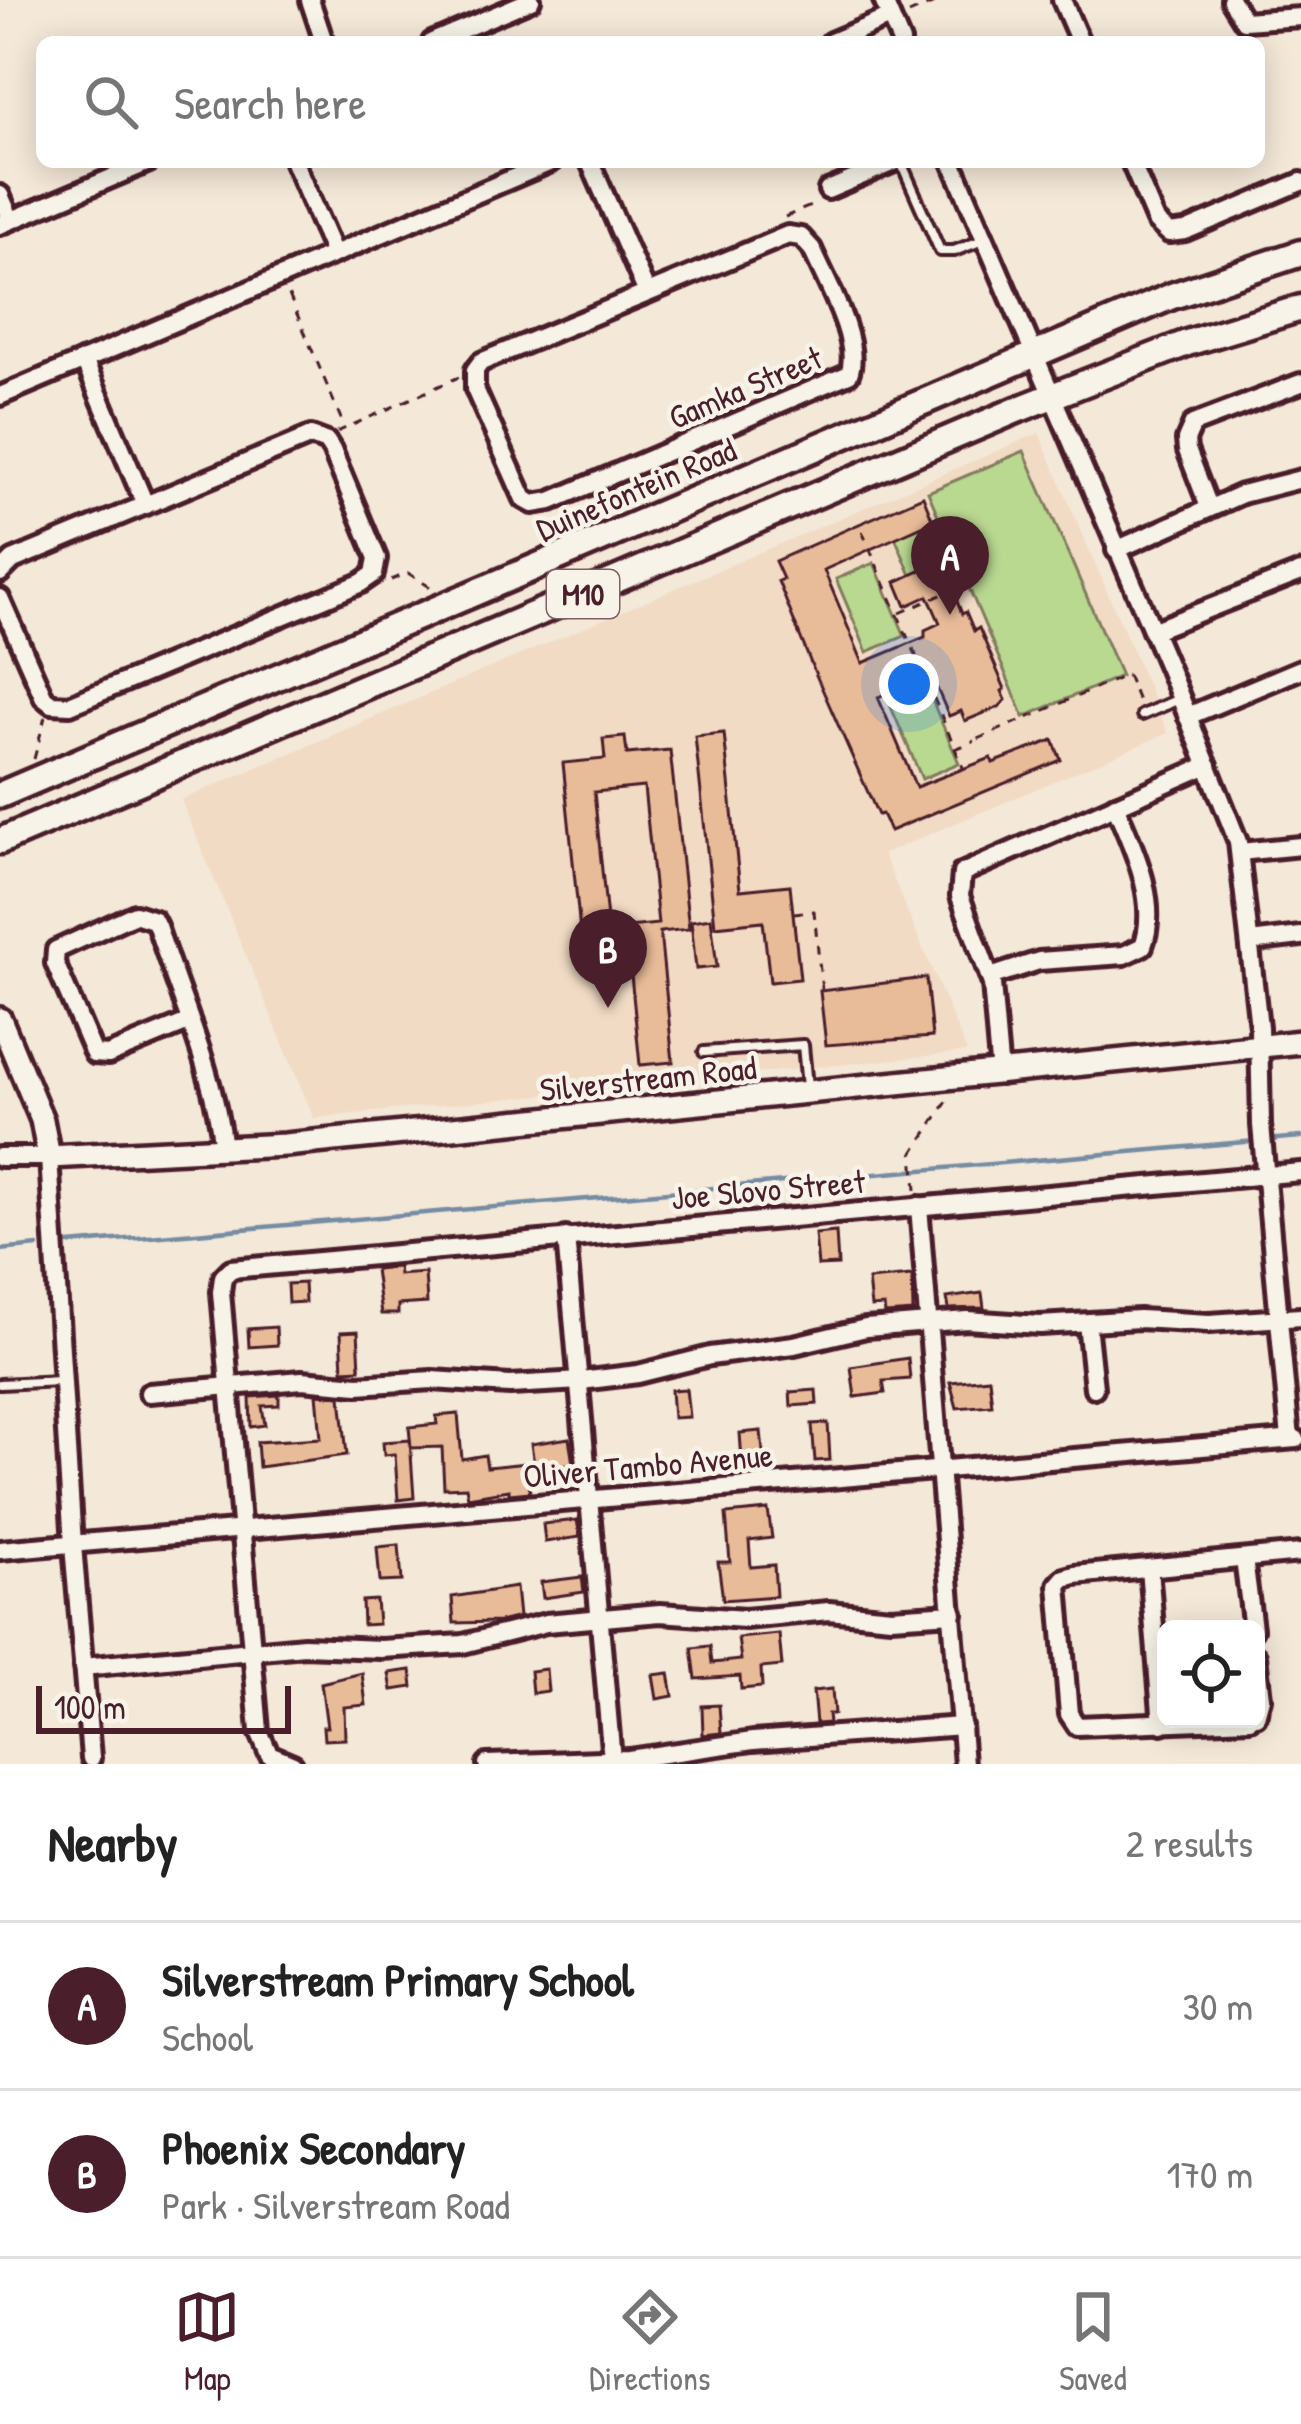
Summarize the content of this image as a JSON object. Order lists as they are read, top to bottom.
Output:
{
  "streets": {
    "main road": ["Duinefontein Road", "M10"],
    "street": [
      "Gamka Street",
      "Silverstream Road",
      "Joe Slovo Street",
      "Oliver Tambo Avenue"
    ]
  },
  "scale_bar": "100 m",
  "page": {
    "search": "Search here",
    "pins": ["A", "B"],
    "scale": "100 m",
    "heading": ["Nearby", "2 results"],
    "list": [
      {
        "mark": "A",
        "name": "Silverstream Primary School",
        "note": "School",
        "value": "30 m"
      },
      {
        "mark": "B",
        "name": "Phoenix Secondary",
        "note": "Park · Silverstream Road",
        "value": "170 m"
      }
    ],
    "nav": ["Map", "Directions", "Saved"]
  }
}
